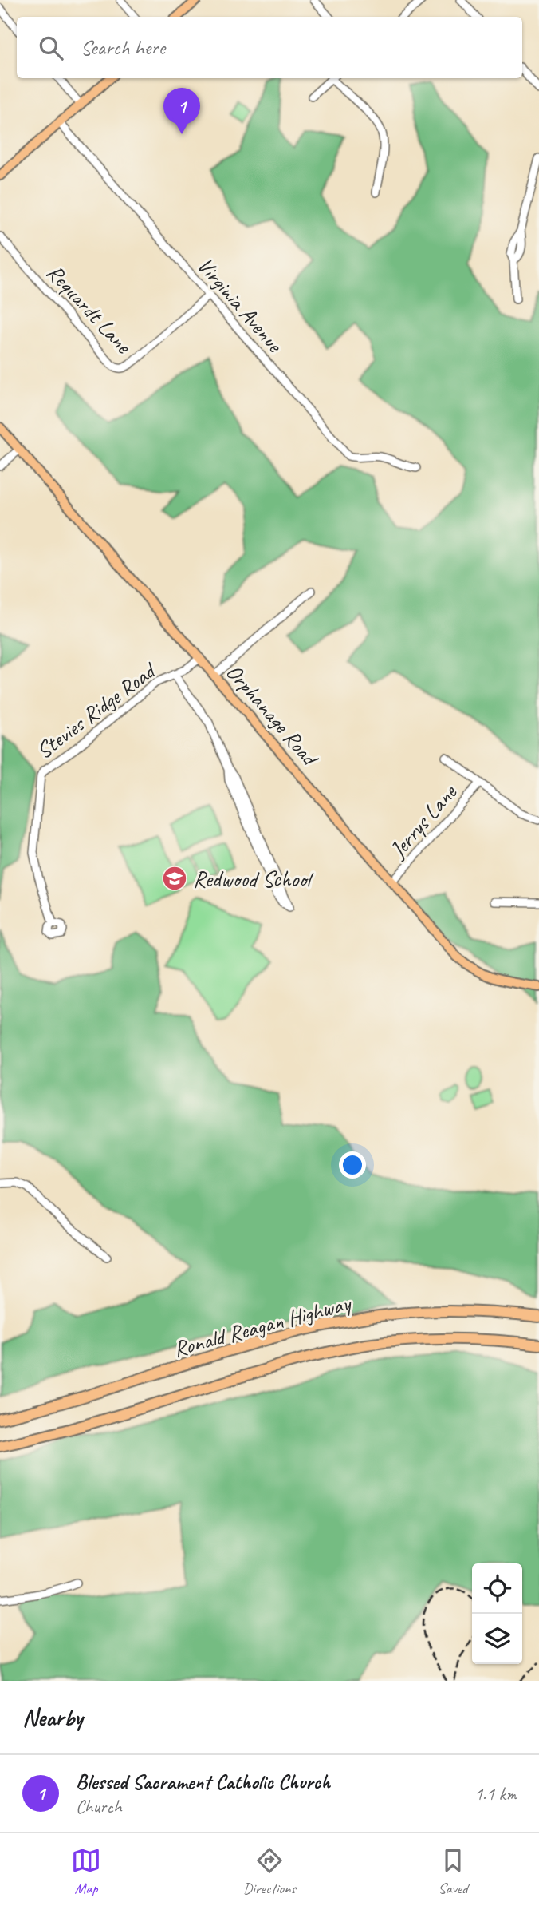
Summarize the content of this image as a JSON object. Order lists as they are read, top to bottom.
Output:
{
  "streets": {
    "highway": ["Ronald Reagan Highway"],
    "main road": ["Orphanage Road"],
    "street": [
      "Virginia Avenue",
      "Requardt Lane",
      "Stevies Ridge Road",
      "Jerrys Lane"
    ]
  },
  "crossings": [
    ["Virginia Avenue", "Requardt Lane"],
    ["Stevies Ridge Road", "Orphanage Road"],
    ["Orphanage Road", "Jerrys Lane"]
  ],
  "places": {
    "school or university": ["Redwood School"]
  },
  "page": {
    "search": "Search here",
    "pins": "1",
    "heading": "Nearby",
    "list": [
      {
        "mark": "1",
        "name": "Blessed Sacrament Catholic Church",
        "note": "Church",
        "value": "1.1 km"
      }
    ],
    "nav": ["Map", "Directions", "Saved"]
  }
}
